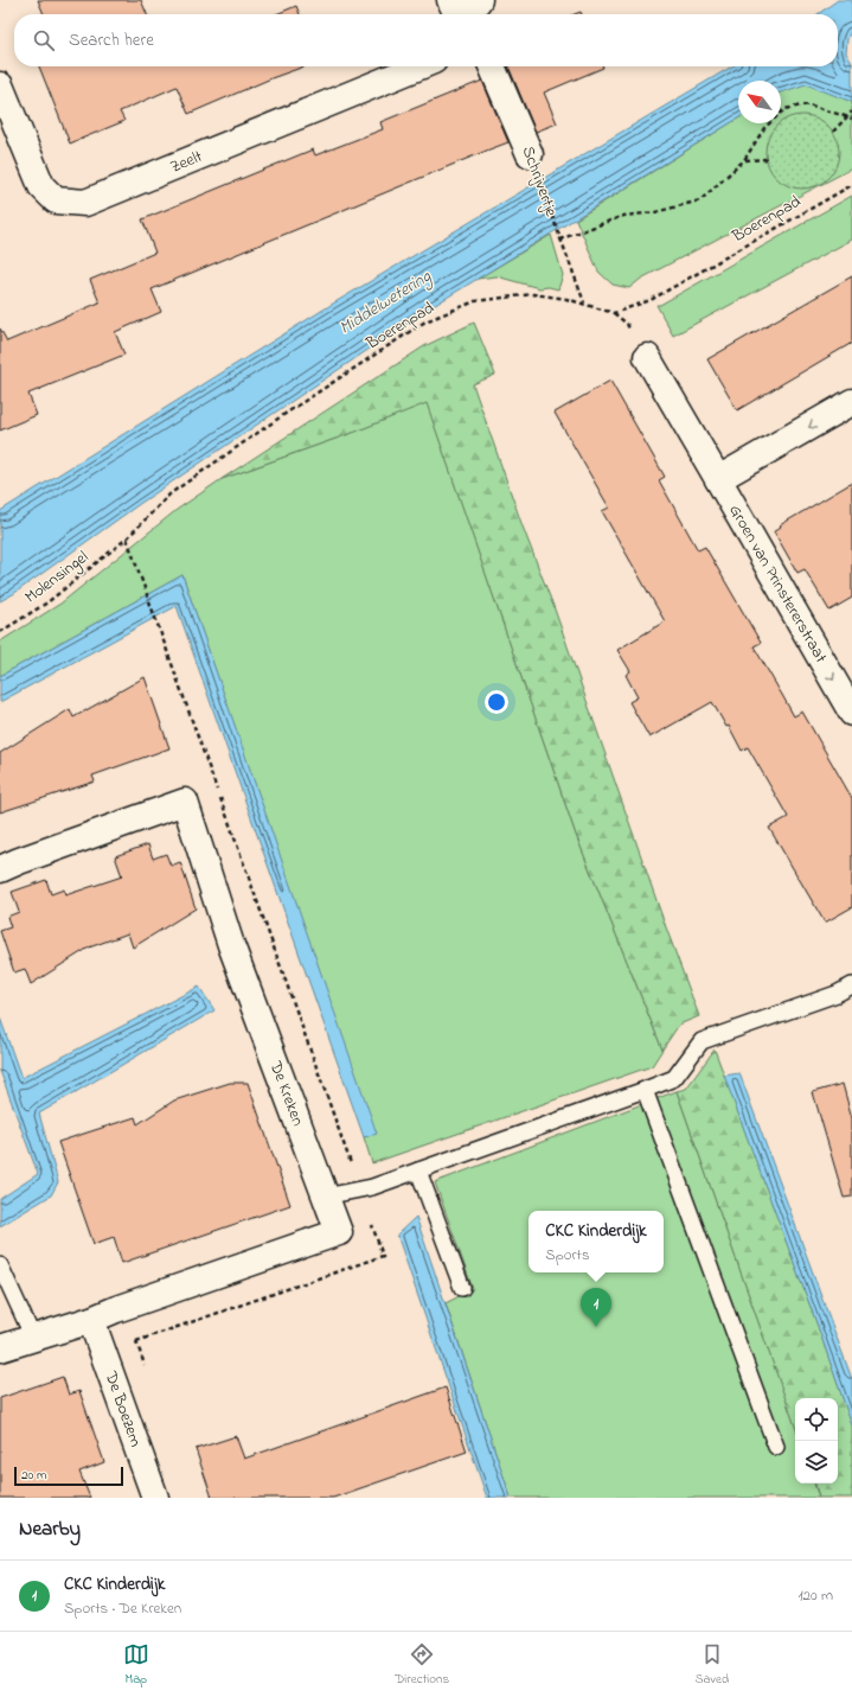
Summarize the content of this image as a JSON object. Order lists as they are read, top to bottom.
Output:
{
  "streets": {
    "street": [
      "Zeelt",
      "Schrijvertje",
      "Groen van Prinstererstraat",
      "De Kreken",
      "De Boezem"
    ],
    "path": ["Boerenpad", "Molensingel"]
  },
  "crossings": [
    ["Schrijvertje", "Boerenpad"],
    ["Boerenpad", "Molensingel"],
    ["De Kreken", "De Boezem"]
  ],
  "one_way": ["Groen van Prinstererstraat"],
  "water": ["Middelwetering"],
  "scale_bar": "20 m",
  "north": "top left",
  "page": {
    "search": "Search here",
    "popup": ["CKC Kinderdijk", "Sports"],
    "pins": "1",
    "scale": "20 m",
    "heading": "Nearby",
    "list": [
      {
        "mark": "1",
        "name": "CKC Kinderdijk",
        "note": "Sports · De Kreken",
        "value": "120 m"
      }
    ],
    "nav": ["Map", "Directions", "Saved"]
  }
}
